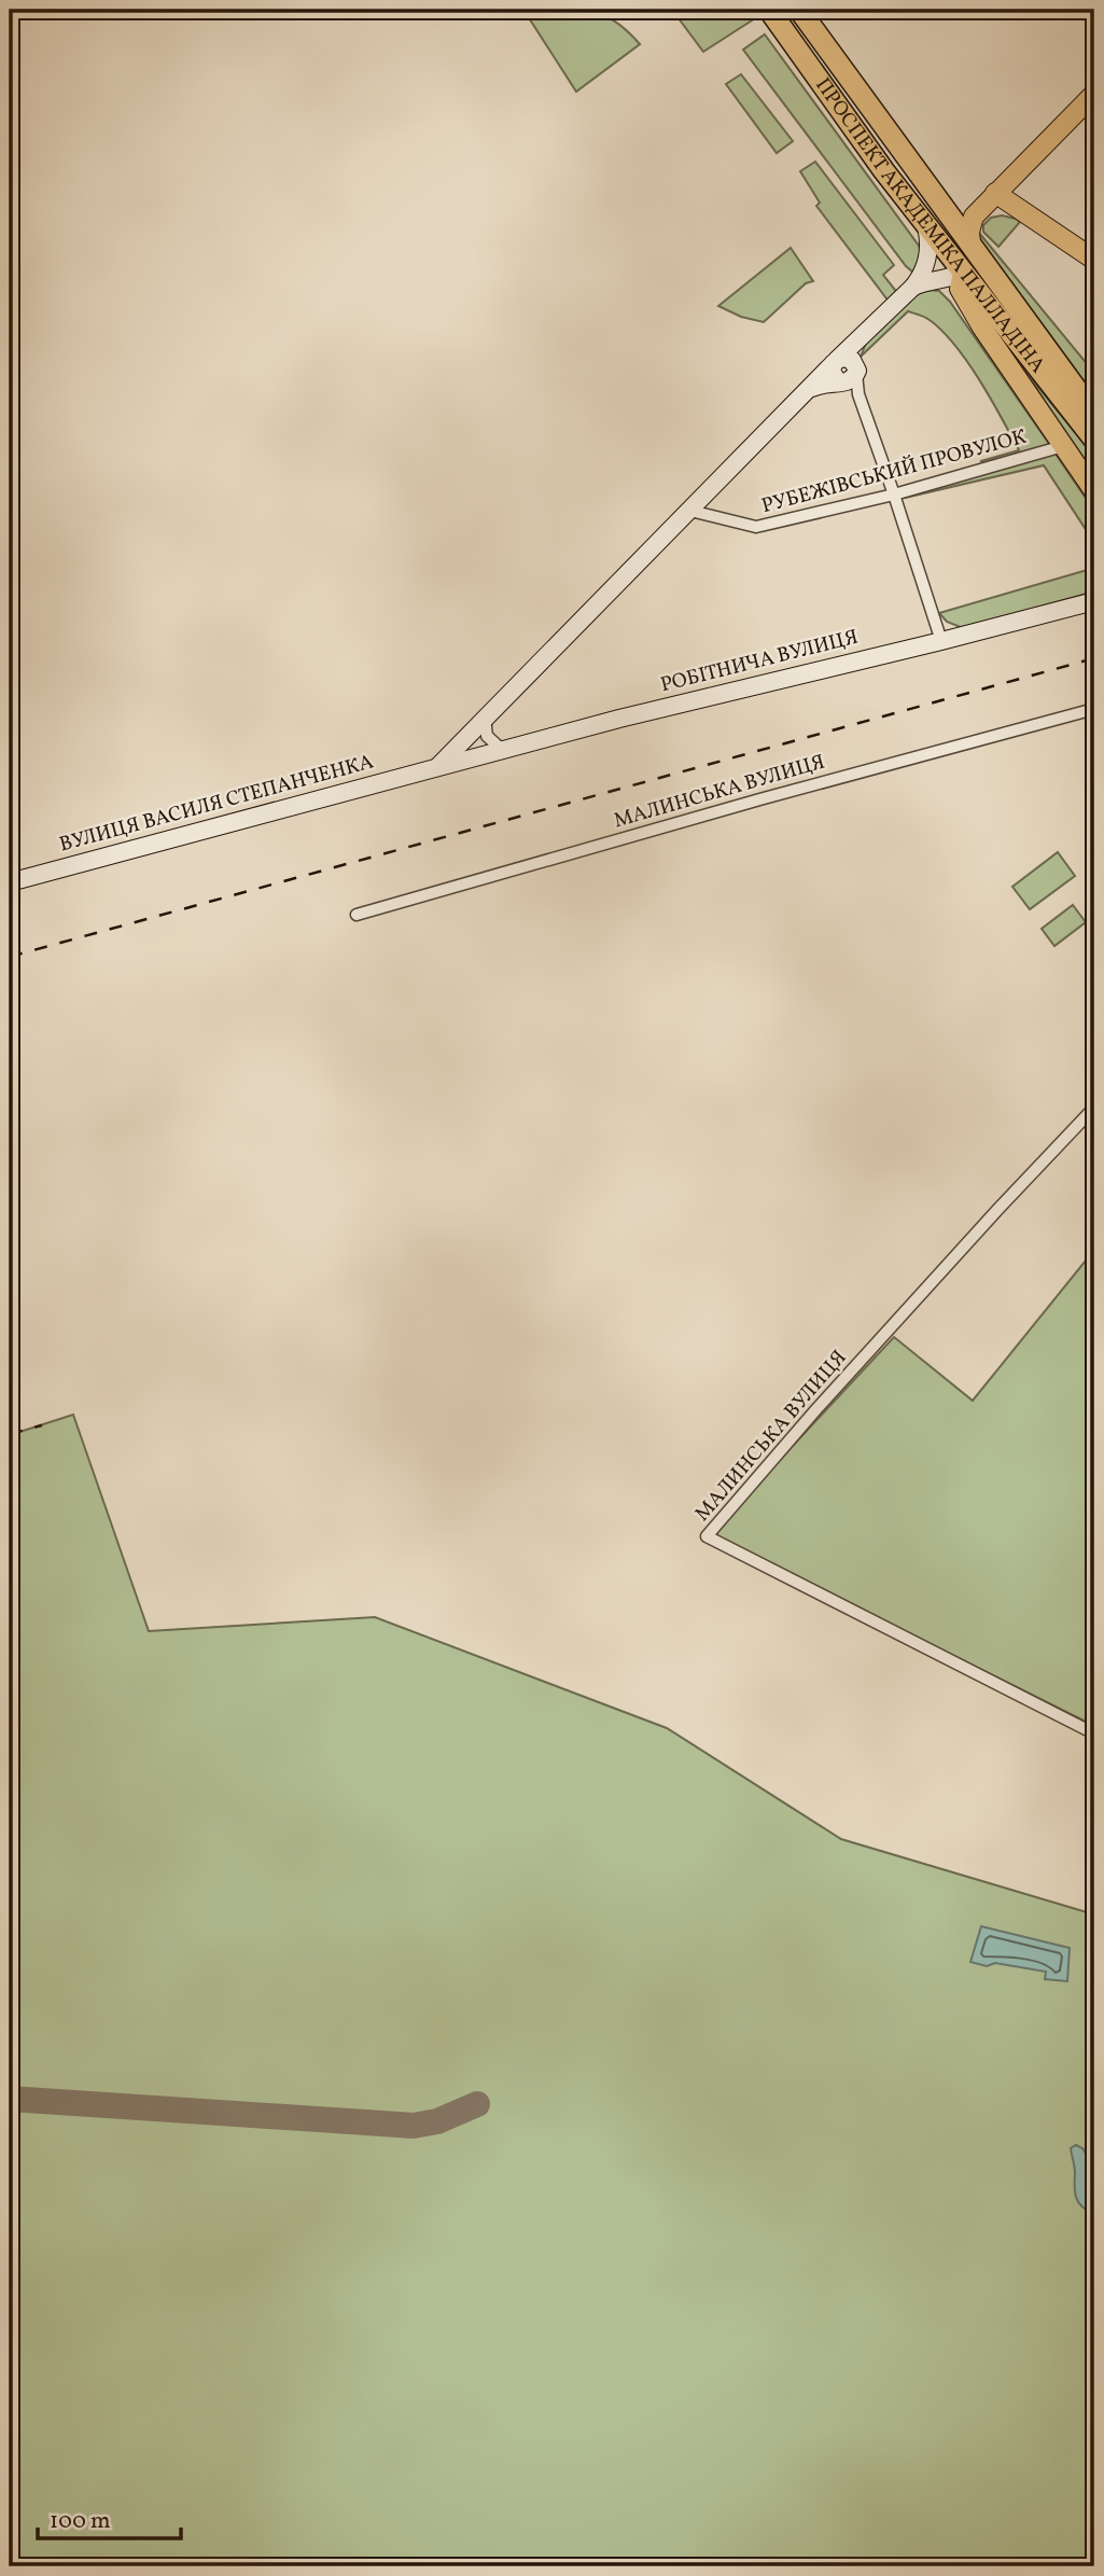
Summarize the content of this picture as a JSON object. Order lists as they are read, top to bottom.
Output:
{
  "streets": {
    "highway": ["ПРОСПЕКТ АКАДЕМІКА ПАЛЛАДІНА"],
    "street": [
      "РУБЕЖІВСЬКИЙ ПРОВУЛОК",
      "РОБІТНИЧА ВУЛИЦЯ",
      "МАЛИНСЬКА ВУЛИЦЯ",
      "ВУЛИЦЯ ВАСИЛЯ СТЕПАНЧЕНКА"
    ]
  },
  "crossings": [
    ["РОБІТНИЧА ВУЛИЦЯ", "ВУЛИЦЯ ВАСИЛЯ СТЕПАНЧЕНКА"]
  ],
  "scale_bar": "100 m"
}
